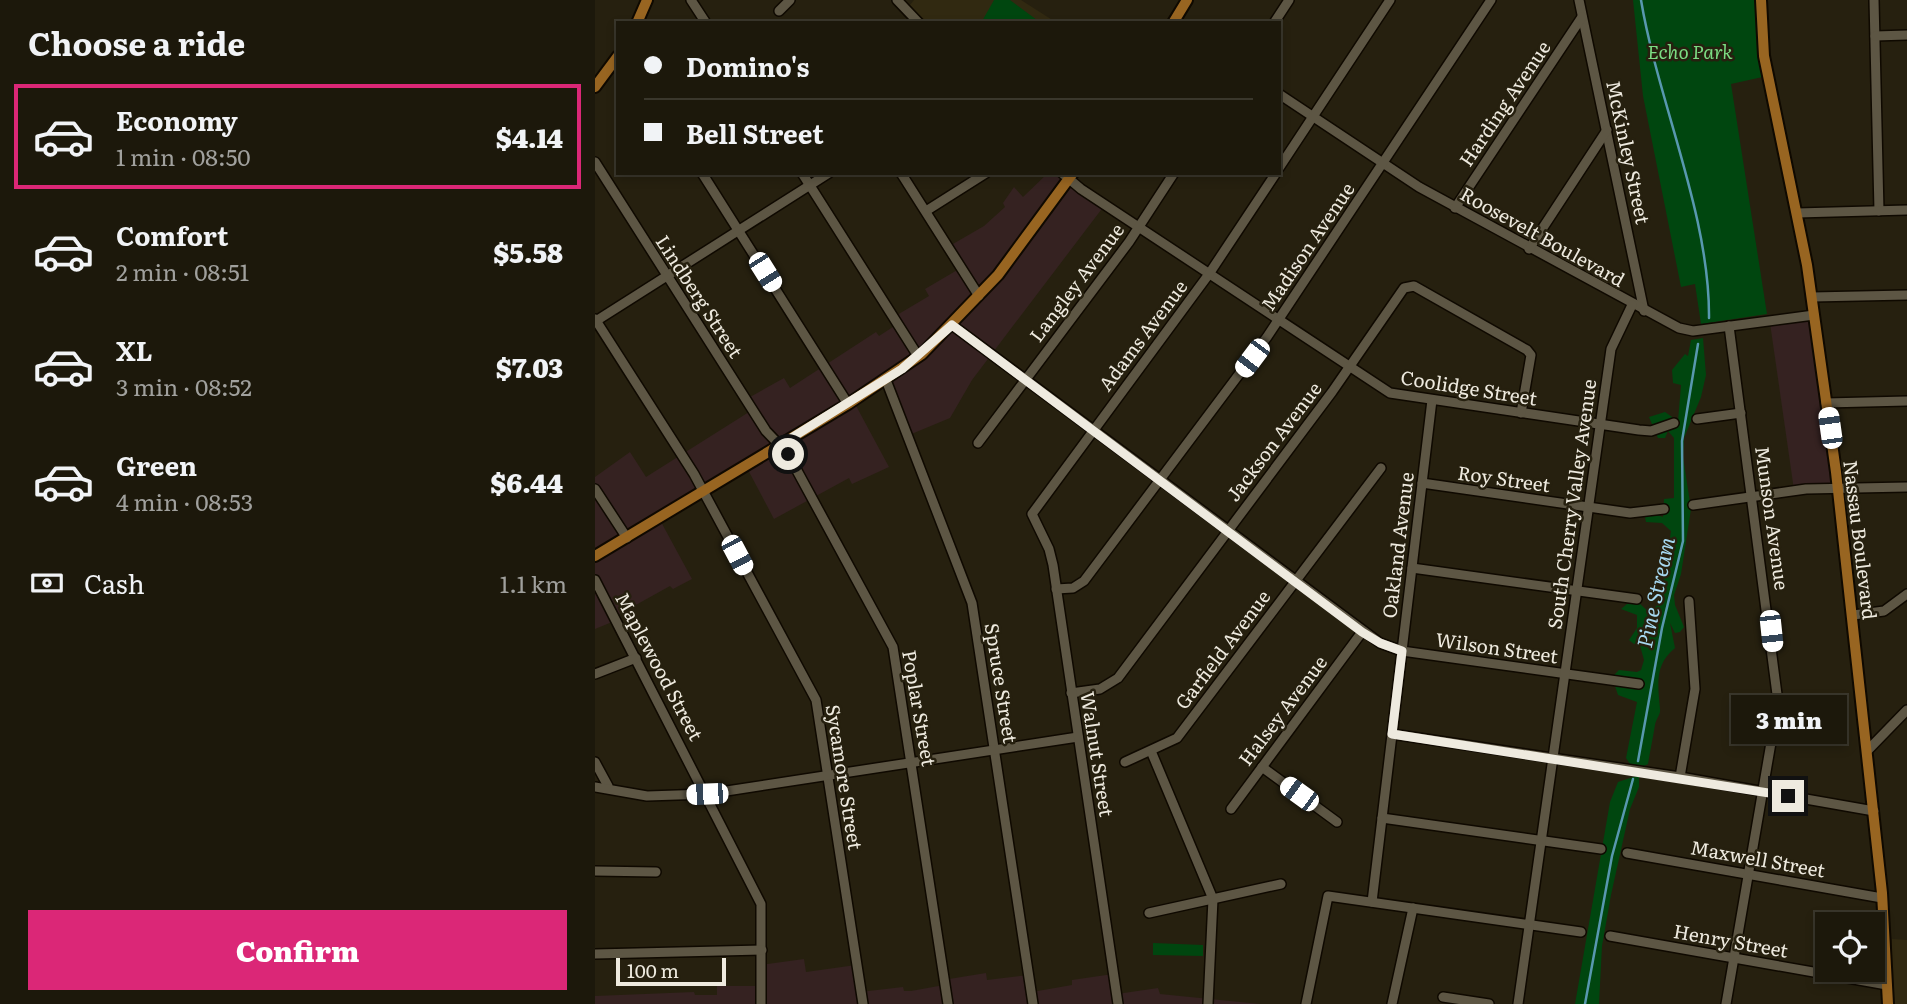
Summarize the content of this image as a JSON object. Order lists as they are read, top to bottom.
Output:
{
  "streets": {
    "main road": ["Nassau Boulevard"],
    "street": [
      "Harding Avenue",
      "McKinley Street",
      "Roosevelt Boulevard",
      "Madison Avenue",
      "Langley Avenue",
      "Lindberg Street",
      "Adams Avenue",
      "Coolidge Street",
      "Jackson Avenue",
      "Roy Street",
      "South Cherry Valley Avenue",
      "Munson Avenue",
      "Oakland Avenue",
      "Wilson Street",
      "Garfield Avenue",
      "Maplewood Street",
      "Spruce Street",
      "Poplar Street",
      "Halsey Avenue",
      "Walnut Street",
      "Sycamore Street",
      "Maxwell Street",
      "Henry Street"
    ]
  },
  "crossings": [
    ["Harding Avenue", "McKinley Street"],
    ["Harding Avenue", "Roosevelt Boulevard"],
    ["McKinley Street", "Roosevelt Boulevard"],
    ["Roosevelt Boulevard", "Madison Avenue"],
    ["Roosevelt Boulevard", "South Cherry Valley Avenue"],
    ["Roosevelt Boulevard", "Munson Avenue"],
    ["Roosevelt Boulevard", "Nassau Boulevard"],
    ["Madison Avenue", "Coolidge Street"],
    ["Madison Avenue", "Wilson Street"],
    ["Madison Avenue", "Walnut Street"],
    ["Langley Avenue", "Coolidge Street"],
    ["Langley Avenue", "Wilson Street"],
    ["Lindberg Street", "Poplar Street"],
    ["Adams Avenue", "Coolidge Street"],
    ["Adams Avenue", "Wilson Street"],
    ["Adams Avenue", "Walnut Street"],
    ["Coolidge Street", "Jackson Avenue"],
    ["Coolidge Street", "South Cherry Valley Avenue"],
    ["Coolidge Street", "Oakland Avenue"],
    ["Jackson Avenue", "Wilson Street"],
    ["Jackson Avenue", "Walnut Street"],
    ["Roy Street", "South Cherry Valley Avenue"],
    ["Roy Street", "Oakland Avenue"],
    ["South Cherry Valley Avenue", "Wilson Street"],
    ["Munson Avenue", "Maxwell Street"],
    ["Munson Avenue", "Henry Street"],
    ["Nassau Boulevard", "Maxwell Street"],
    ["Nassau Boulevard", "Henry Street"],
    ["Oakland Avenue", "Wilson Street"],
    ["Wilson Street", "Garfield Avenue"],
    ["Wilson Street", "Halsey Avenue"]
  ],
  "water": ["Pine Stream"],
  "parks": ["Echo Park"],
  "scale_bar": "100 m",
  "page": {
    "heading": "Choose a ride",
    "banner": ["Domino's", "Bell Street"],
    "list": [
      {
        "name": "Economy",
        "note": "1 min · 08:50",
        "value": "$4.14"
      },
      {
        "name": "Comfort",
        "note": "2 min · 08:51",
        "value": "$5.58"
      },
      {
        "name": "XL",
        "note": "3 min · 08:52",
        "value": "$7.03"
      },
      {
        "name": "Green",
        "note": "4 min · 08:53",
        "value": "$6.44"
      }
    ],
    "pay": ["Cash", "1.1 km"],
    "bubble": "3 min",
    "buttons": "Confirm",
    "scale": "100 m"
  }
}
